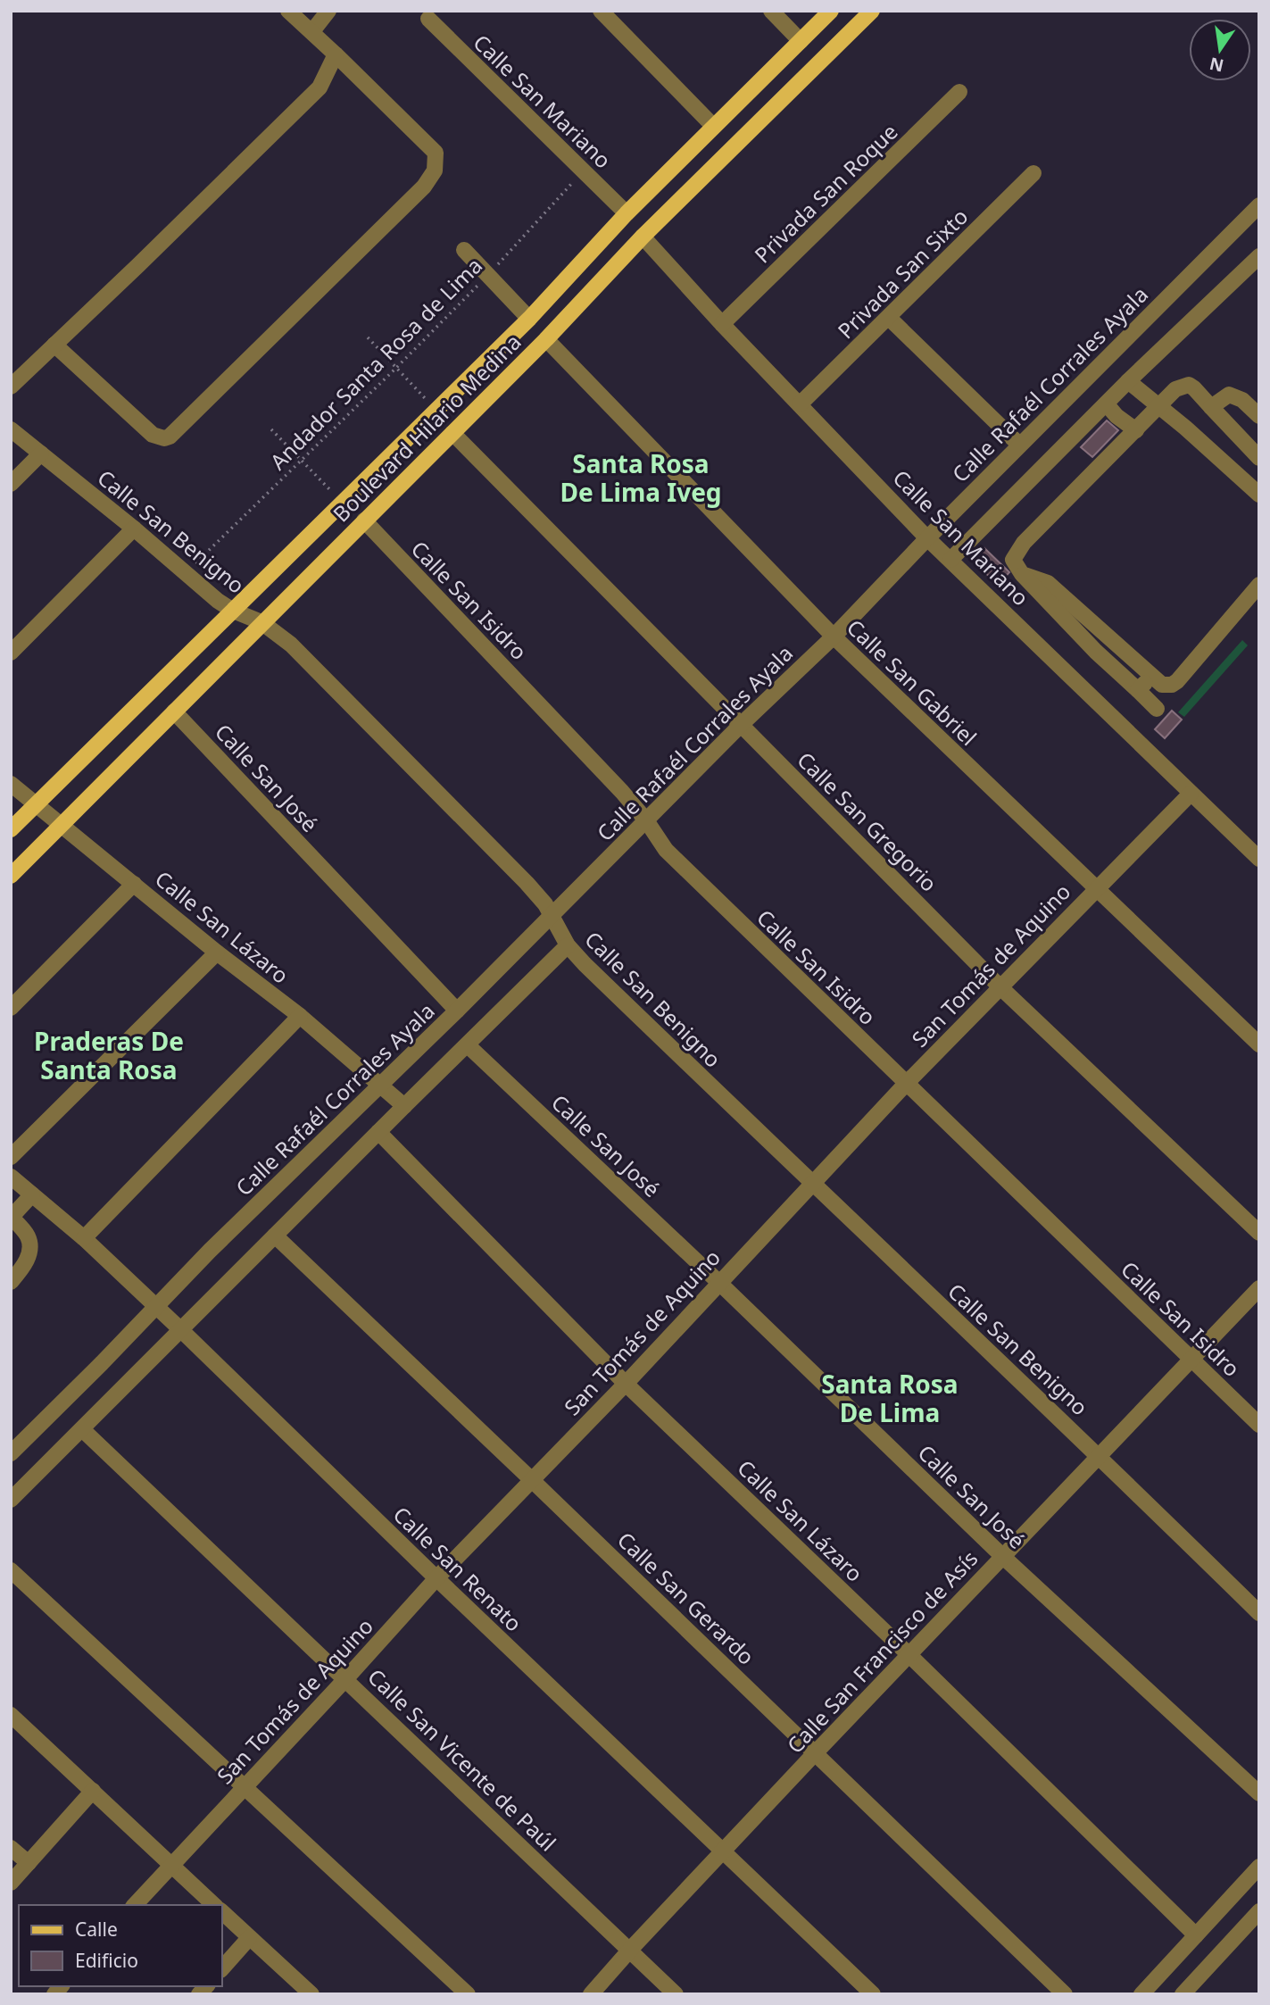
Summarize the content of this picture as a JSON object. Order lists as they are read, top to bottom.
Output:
{
  "streets": {
    "main road": ["Boulevard Hilario Medina"],
    "street": [
      "Calle San Mariano",
      "Privada San Roque",
      "Privada San Sixto",
      "Calle Rafaél Corrales Ayala",
      "Calle San Benigno",
      "Calle San Isidro",
      "Calle San Gabriel",
      "Calle San José",
      "Calle San Gregorio",
      "Calle San Lázaro",
      "San Tomás de Aquino",
      "Calle San Renato",
      "Calle San Gerardo",
      "Calle San Francisco de Asís",
      "Calle San Vicente de Paúl"
    ],
    "path": ["Andador Santa Rosa de Lima"]
  },
  "crossings": [
    ["Calle San Mariano", "Privada San Roque"],
    ["Calle San Mariano", "Privada San Sixto"],
    ["Calle San Mariano", "Andador Santa Rosa de Lima"],
    ["Calle San Mariano", "Calle Rafaél Corrales Ayala"],
    ["Calle San Mariano", "Boulevard Hilario Medina"],
    ["Calle San Mariano", "San Tomás de Aquino"],
    ["Andador Santa Rosa de Lima", "Calle San Benigno"],
    ["Calle Rafaél Corrales Ayala", "Calle San Benigno"],
    ["Calle Rafaél Corrales Ayala", "Calle San Isidro"],
    ["Calle Rafaél Corrales Ayala", "Calle San Gabriel"],
    ["Calle Rafaél Corrales Ayala", "Calle San José"],
    ["Calle Rafaél Corrales Ayala", "Calle San Gregorio"],
    ["Calle Rafaél Corrales Ayala", "Calle San Lázaro"],
    ["Calle Rafaél Corrales Ayala", "Calle San Renato"],
    ["Boulevard Hilario Medina", "Calle San Benigno"],
    ["Boulevard Hilario Medina", "Calle San Isidro"],
    ["Boulevard Hilario Medina", "Calle San Gabriel"],
    ["Boulevard Hilario Medina", "Calle San José"],
    ["Boulevard Hilario Medina", "Calle San Gregorio"],
    ["Boulevard Hilario Medina", "Calle San Lázaro"],
    ["Calle San Benigno", "San Tomás de Aquino"],
    ["Calle San Benigno", "Calle San Francisco de Asís"],
    ["Calle San Isidro", "San Tomás de Aquino"],
    ["Calle San Isidro", "Calle San Francisco de Asís"],
    ["Calle San Gabriel", "San Tomás de Aquino"],
    ["Calle San José", "San Tomás de Aquino"],
    ["Calle San José", "Calle San Francisco de Asís"],
    ["Calle San Gregorio", "San Tomás de Aquino"],
    ["Calle San Lázaro", "San Tomás de Aquino"],
    ["Calle San Lázaro", "Calle San Francisco de Asís"],
    ["San Tomás de Aquino", "Calle San Renato"],
    ["San Tomás de Aquino", "Calle San Gerardo"],
    ["San Tomás de Aquino", "Calle San Vicente de Paúl"],
    ["Calle San Renato", "Calle San Francisco de Asís"],
    ["Calle San Gerardo", "Calle San Francisco de Asís"],
    ["Calle San Francisco de Asís", "Calle San Vicente de Paúl"]
  ],
  "districts": ["Santa Rosa De Lima Iveg", "Praderas De Santa Rosa", "Santa Rosa De Lima"],
  "legend": ["Calle", "Edificio"],
  "north": "bottom"
}
